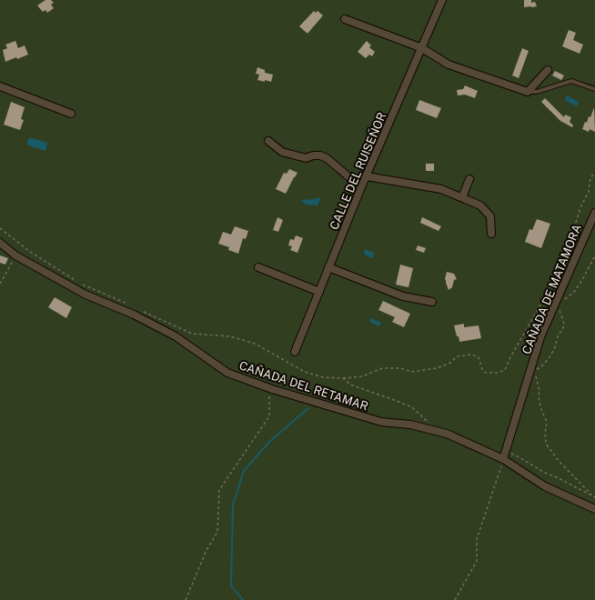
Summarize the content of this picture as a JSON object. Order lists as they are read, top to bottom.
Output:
{
  "streets": {
    "street": ["CALLE DEL RUISEÑOR", "CAÑADA DE MATAMORA", "CAÑADA DEL RETAMAR"]
  },
  "crossings": [
    ["CAÑADA DE MATAMORA", "CAÑADA DEL RETAMAR"]
  ]
}
